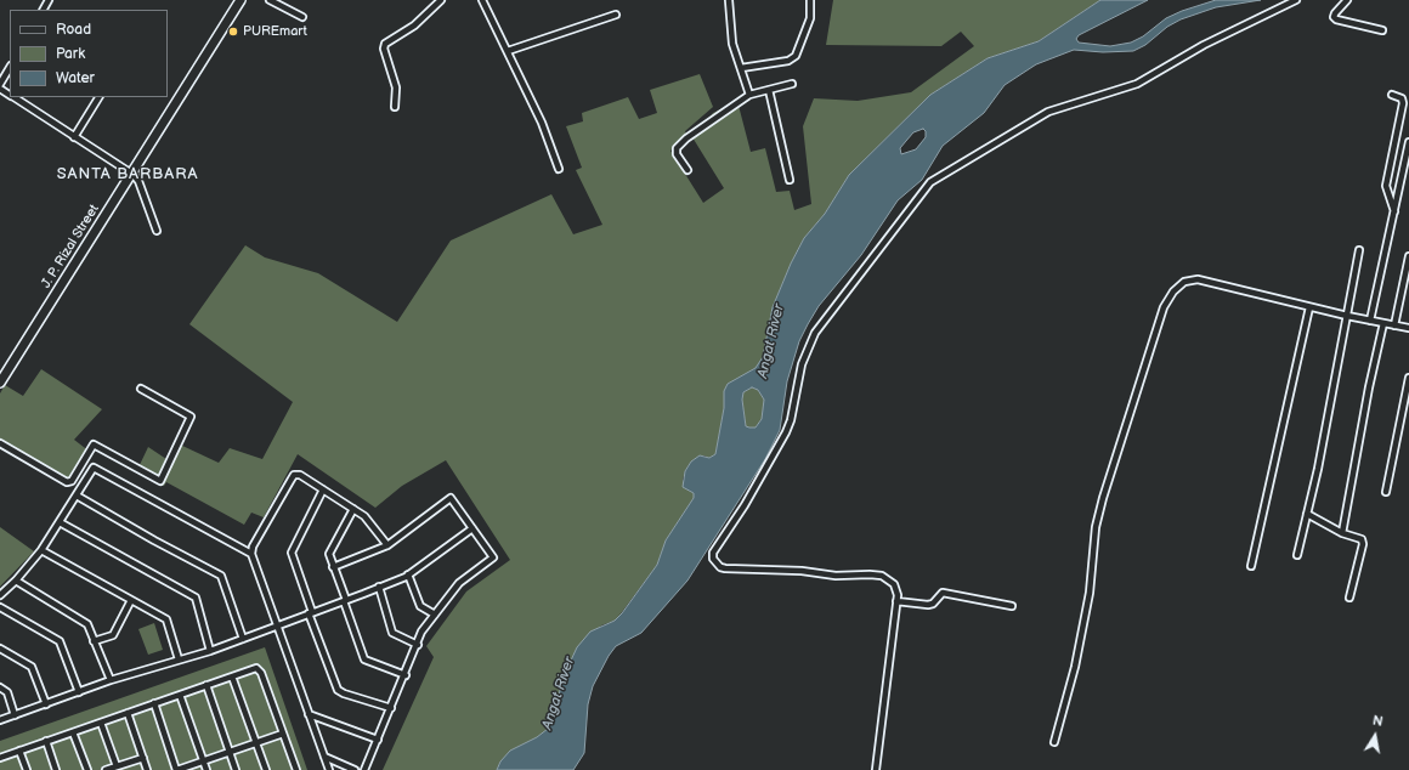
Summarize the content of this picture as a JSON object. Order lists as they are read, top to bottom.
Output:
{
  "streets": {
    "main road": ["J. P. Rizal Street"]
  },
  "districts": ["SANTA BARBARA"],
  "water": ["Angat River"],
  "places": ["PUREmart"],
  "legend": ["Road", "Park", "Water"],
  "north": "top"
}
